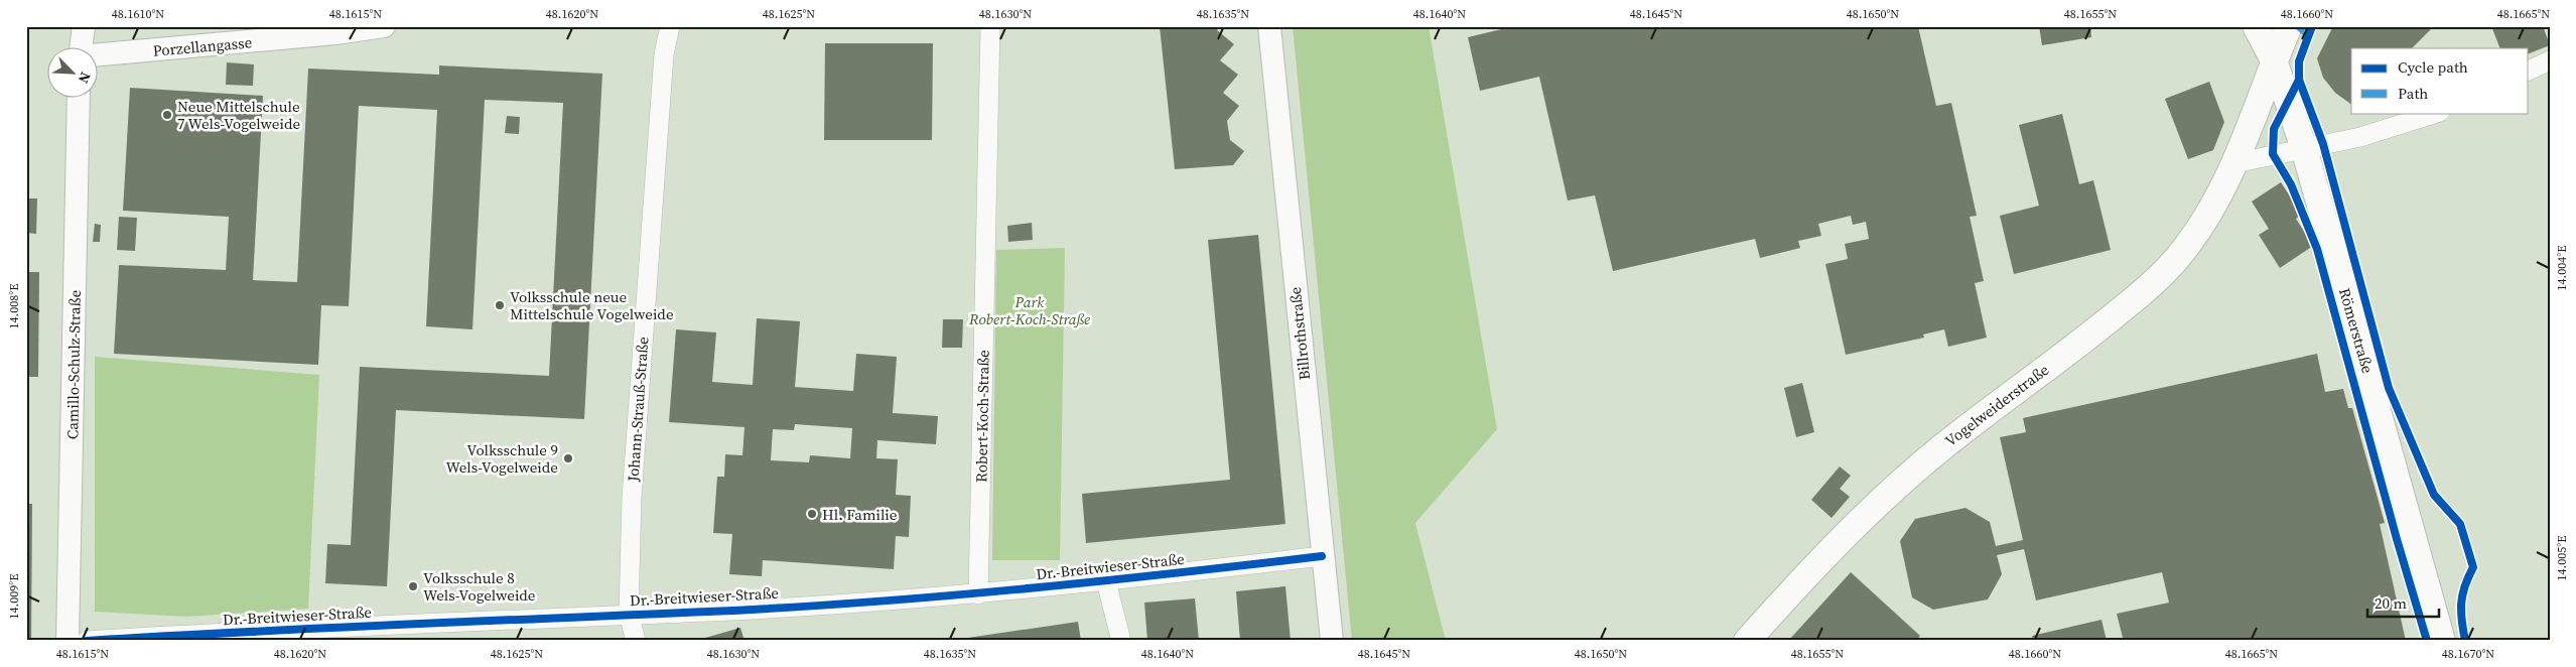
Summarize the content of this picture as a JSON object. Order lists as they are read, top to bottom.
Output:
{
  "streets": {
    "main road": ["Römerstraße", "Vogelweiderstraße"],
    "street": [
      "Porzellangasse",
      "Billrothstraße",
      "Camillo-Schulz-Straße",
      "Johann-Strauß-Straße",
      "Robert-Koch-Straße",
      "Dr.-Breitwieser-Straße"
    ]
  },
  "crossings": [
    ["Römerstraße", "Vogelweiderstraße"],
    ["Billrothstraße", "Dr.-Breitwieser-Straße"],
    ["Johann-Strauß-Straße", "Dr.-Breitwieser-Straße"],
    ["Robert-Koch-Straße", "Dr.-Breitwieser-Straße"]
  ],
  "parks": ["Park Robert-Koch-Straße"],
  "places": [
    "Neue Mittelschule 7 Wels-Vogelweide",
    "Volksschule neue Mittelschule Vogelweide",
    "Volksschule 9 Wels-Vogelweide",
    "Hl. Familie",
    "Volksschule 8 Wels-Vogelweide"
  ],
  "legend": ["Cycle path", "Path"],
  "scale_bar": "20 m",
  "north": "bottom right",
  "coordinates": [
    "48.1610°N",
    "48.1615°N",
    "48.1620°N",
    "48.1625°N",
    "48.1630°N",
    "48.1635°N",
    "48.1640°N",
    "48.1645°N",
    "48.1650°N",
    "48.1655°N",
    "48.1660°N",
    "48.1665°N",
    "14.004°E",
    "14.008°E",
    "14.005°E",
    "14.009°E",
    "48.1670°N"
  ]
}
